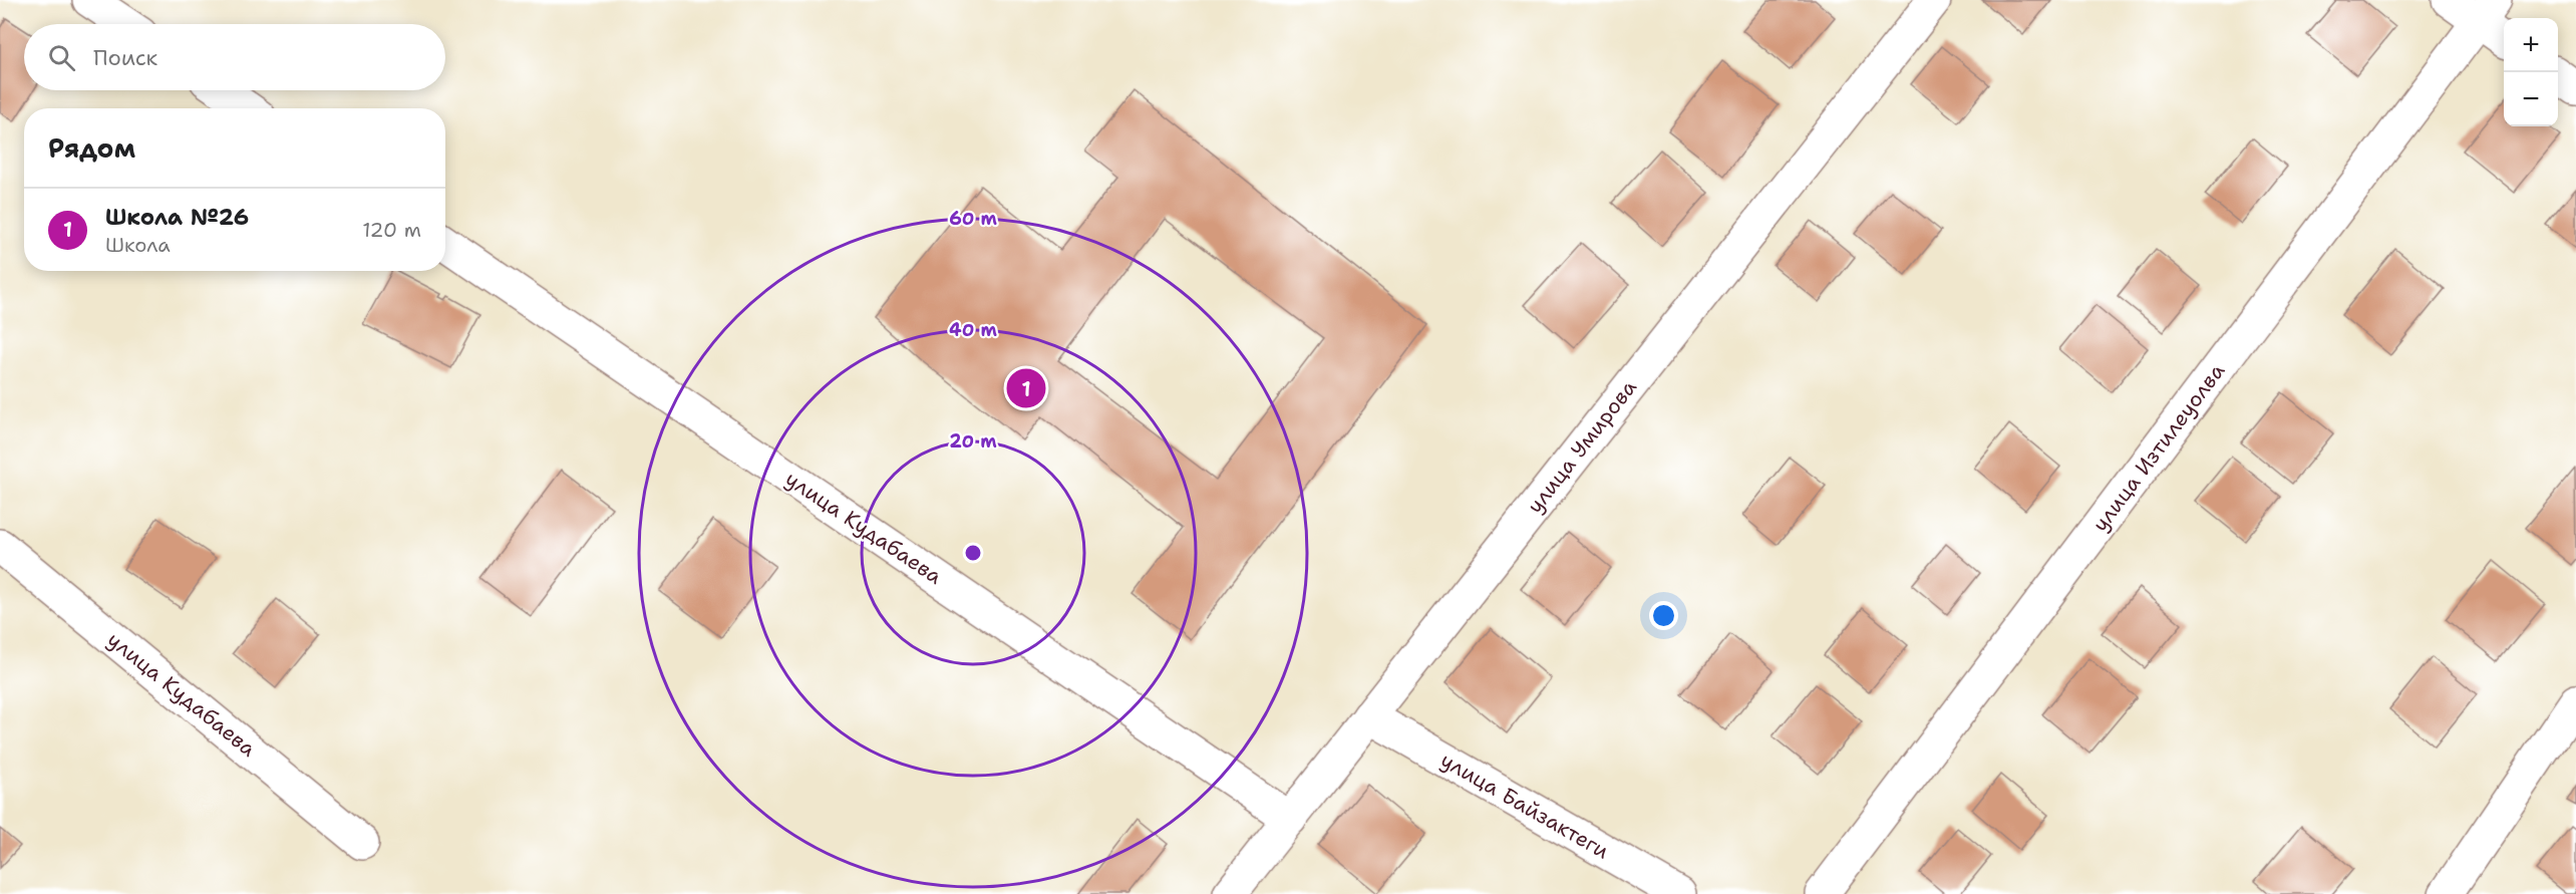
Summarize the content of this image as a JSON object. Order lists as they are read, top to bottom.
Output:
{
  "streets": {
    "street": [
      "улица Умирова",
      "улица Изтилеуолва",
      "улица Кудабаева",
      "улица Байзактеги"
    ]
  },
  "crossings": [
    ["улица Умирова", "улица Кудабаева"],
    ["улица Умирова", "улица Байзактеги"]
  ],
  "page": {
    "map_buttons": ["+", "−"],
    "search": "Поиск",
    "heading": "Рядом",
    "list": [
      {
        "mark": "1",
        "name": "Школа №26",
        "note": "Школа",
        "value": "120 m"
      }
    ],
    "pins": "1"
  },
  "rings": ["60 m", "40 m", "20 m"]
}
